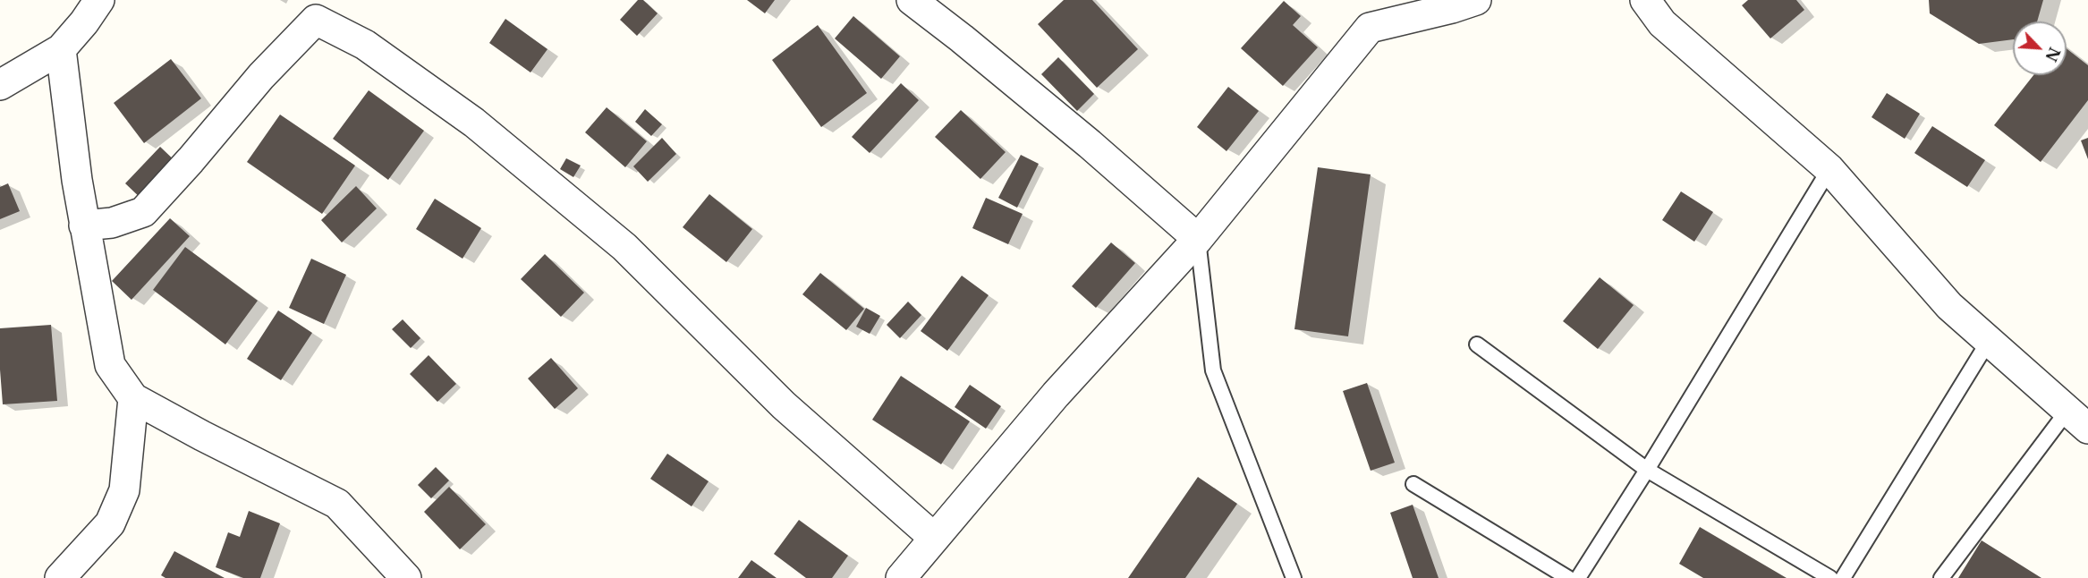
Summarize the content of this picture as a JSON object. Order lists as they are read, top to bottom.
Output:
{
  "north": "bottom right"
}
